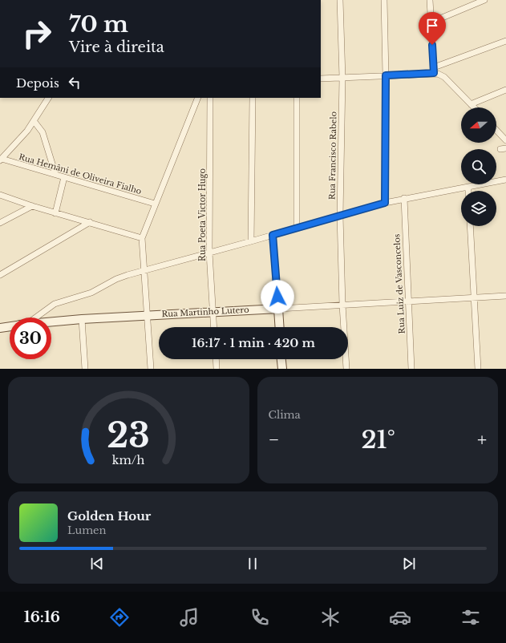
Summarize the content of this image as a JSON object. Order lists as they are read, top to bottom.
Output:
{
  "streets": {
    "street": [
      "Rua Francisco Rabelo",
      "Rua Hemâni de Oliveira Fialho",
      "Rua Poeta Victor Hugo",
      "Rua Luiz de Vasconcelos",
      "Rua Martinho Lutero"
    ]
  },
  "crossings": [
    ["Rua Francisco Rabelo", "Rua Martinho Lutero"],
    ["Rua Poeta Victor Hugo", "Rua Martinho Lutero"],
    ["Rua Luiz de Vasconcelos", "Rua Martinho Lutero"]
  ],
  "north": "left",
  "page": {
    "turn": ["70 m", "Vire à direita"],
    "then": "Depois",
    "limit": "30",
    "trip": "16:17 · 1 min · 420 m",
    "tile": "Clima",
    "heat": ["−", "21°", "+"],
    "song": ["Golden Hour", "Lumen"],
    "tabs": "16:16",
    "gauge": ["23", "km/h"]
  }
}
